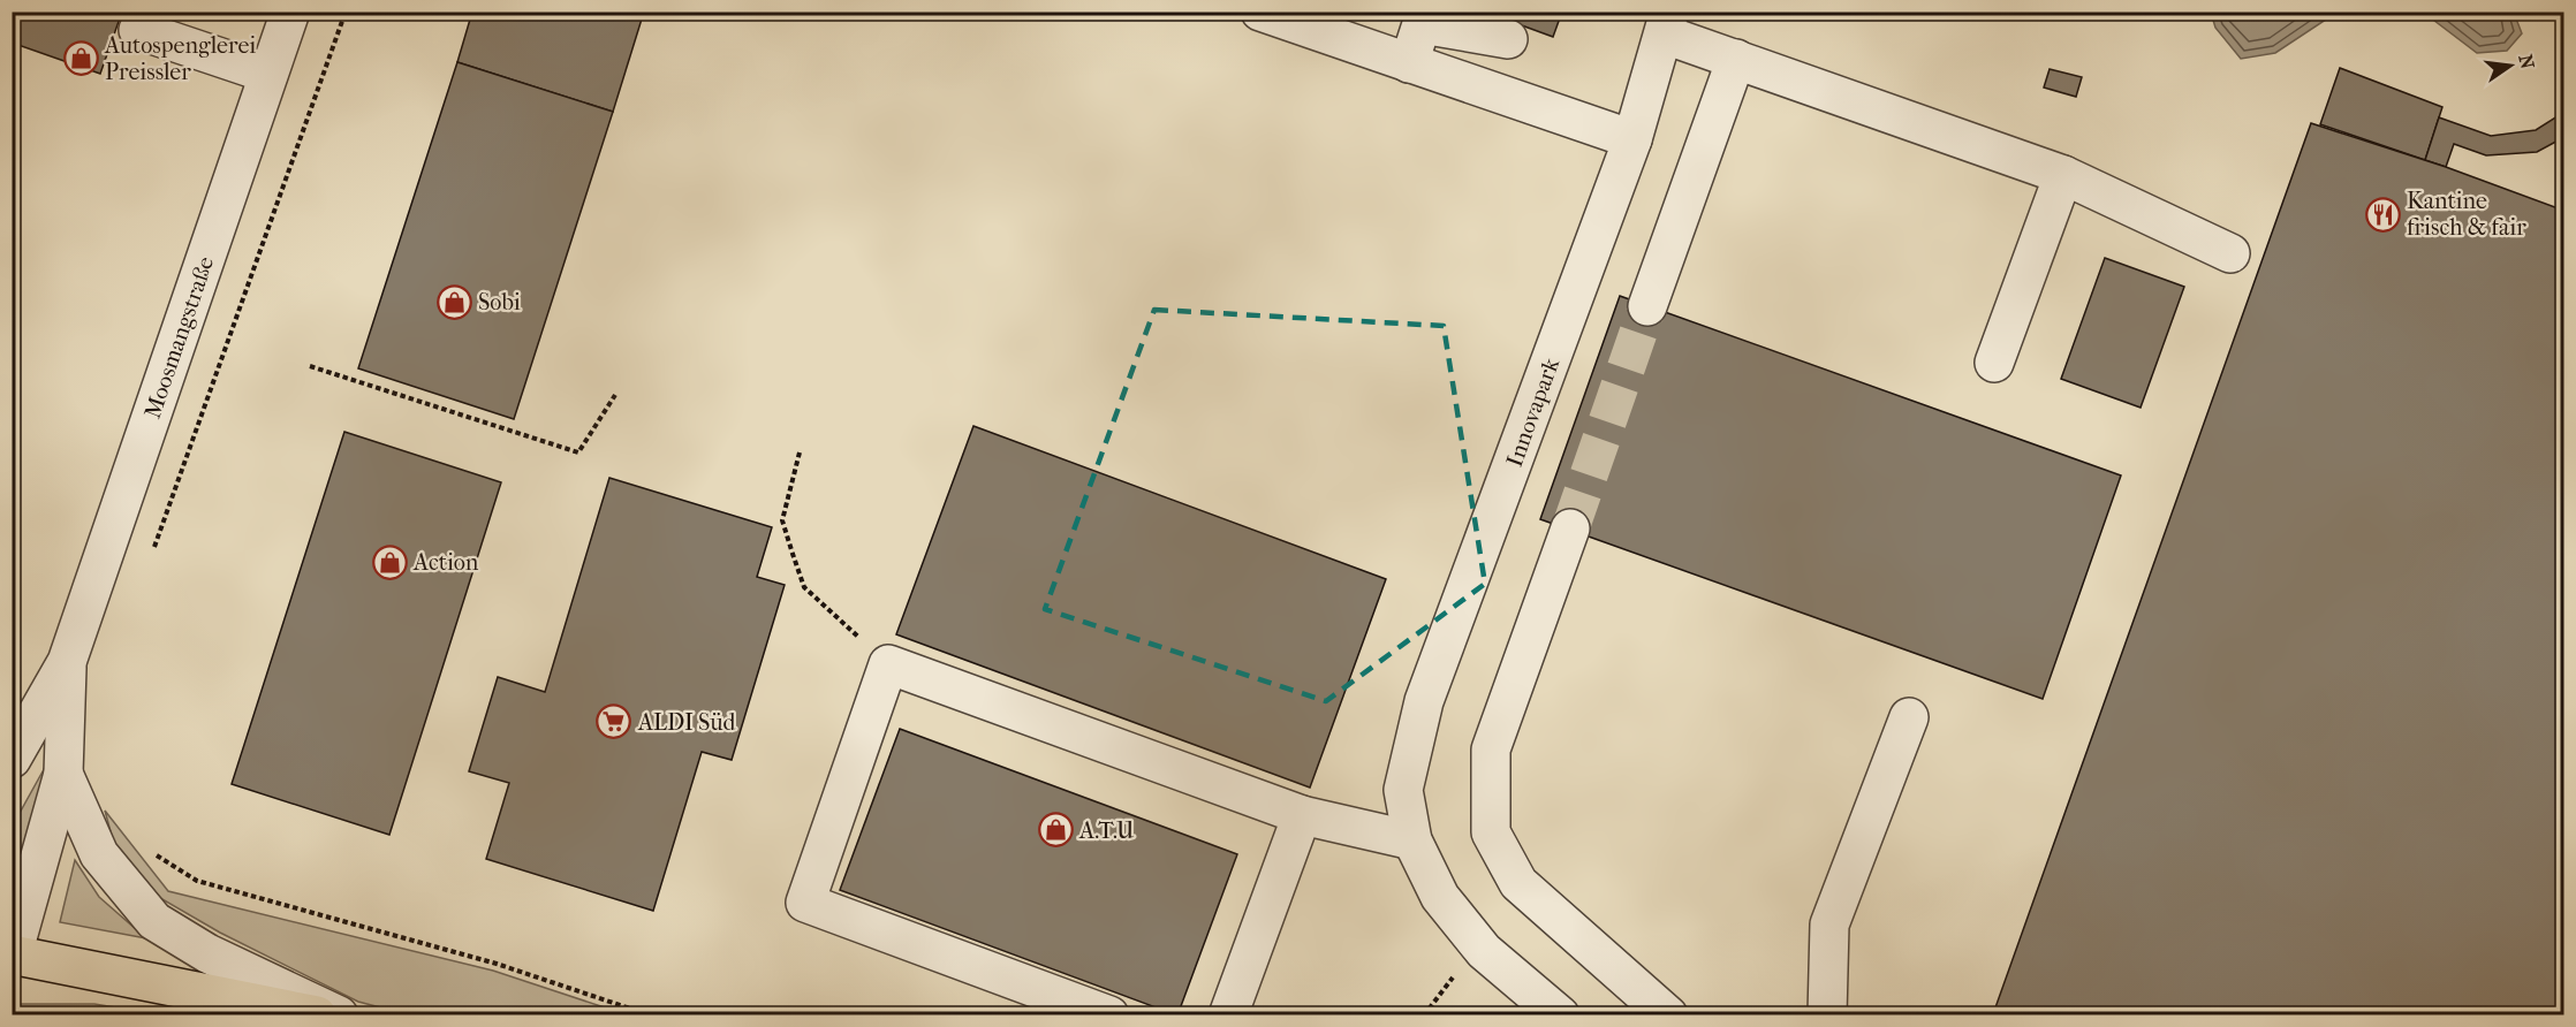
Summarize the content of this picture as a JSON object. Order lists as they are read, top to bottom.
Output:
{
  "streets": {
    "street": ["Moosmangstraße", "Innovapark"]
  },
  "places": {
    "shop": [
      "Autospenglerei Preissler",
      "Sobi",
      "Action",
      "A.T.U"
    ],
    "restaurant": ["Kantine frisch & fair"],
    "supermarket": ["ALDI Süd"]
  },
  "north": "right"
}
